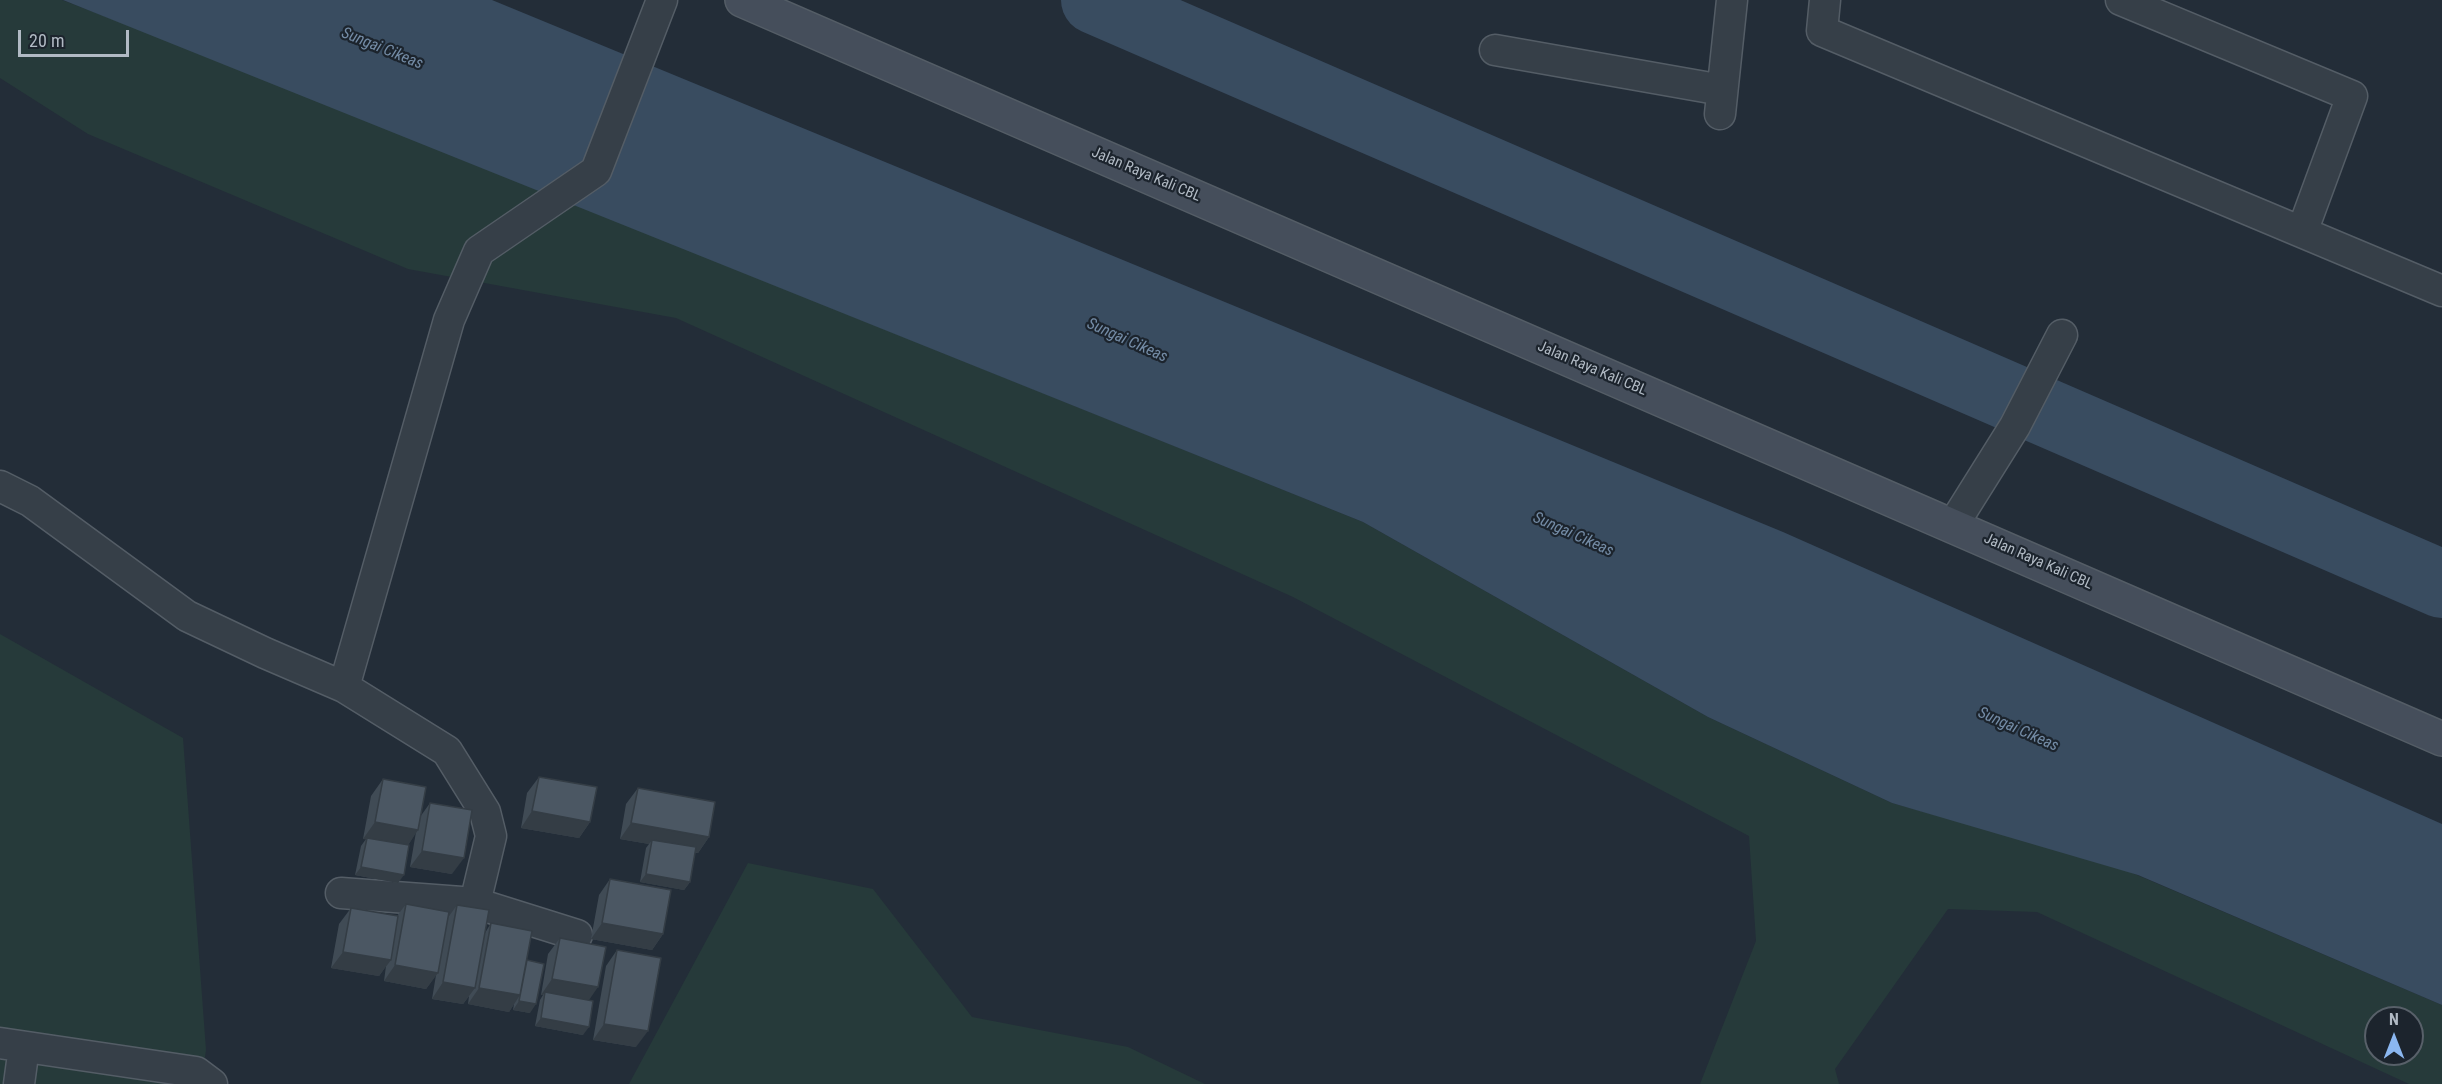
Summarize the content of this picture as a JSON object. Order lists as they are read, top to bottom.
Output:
{
  "streets": {
    "main road": ["Jalan Raya Kali CBL"]
  },
  "water": ["Sungai Cikeas"],
  "scale_bar": "20 m",
  "north": "top"
}
